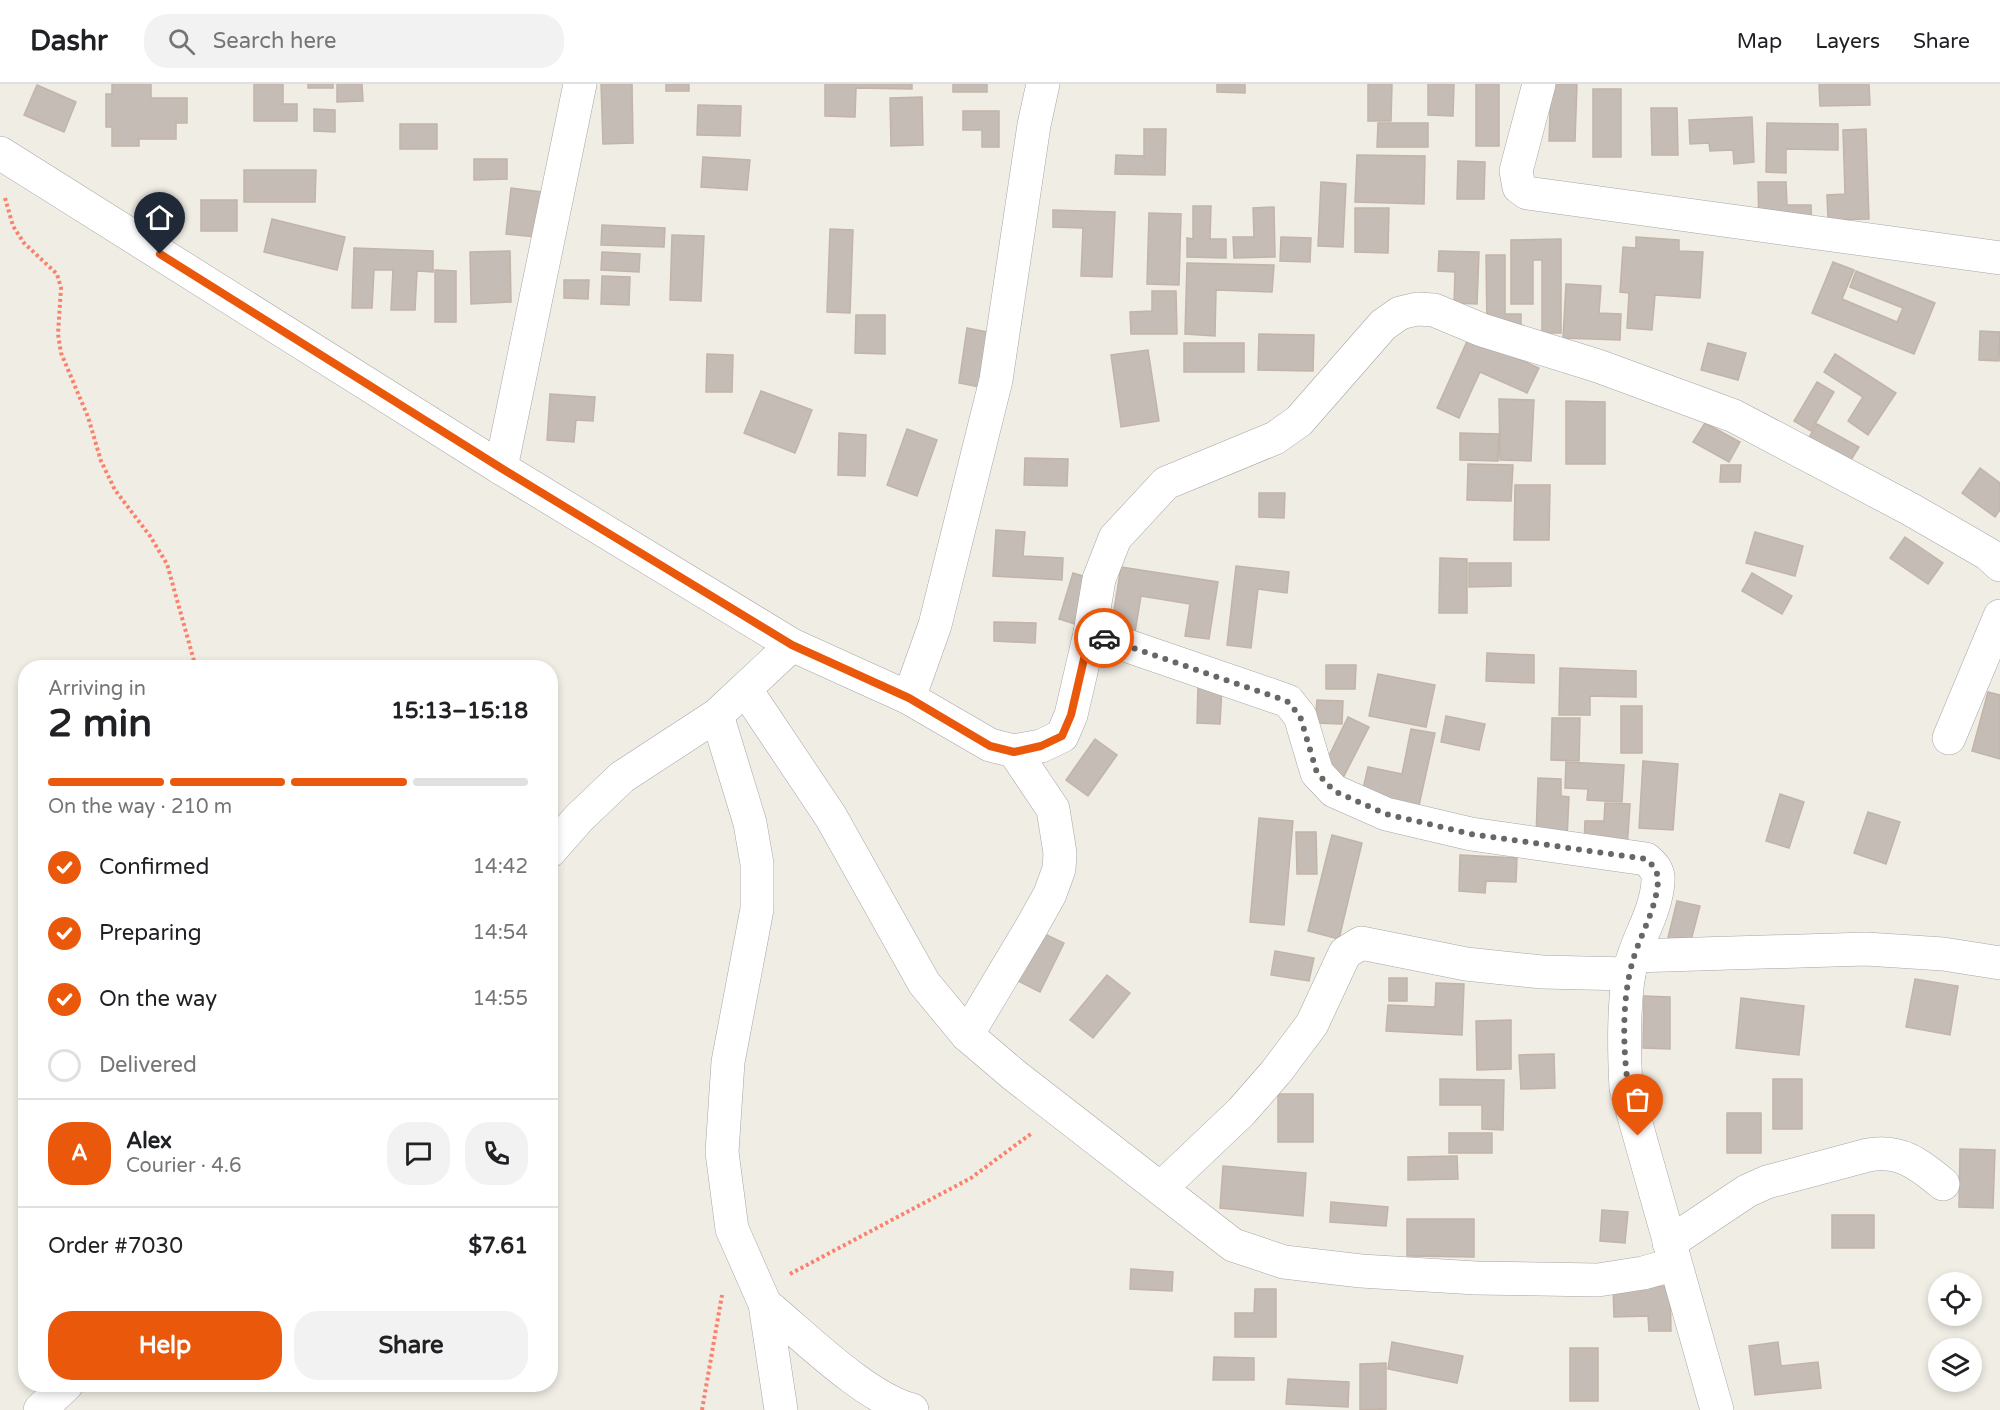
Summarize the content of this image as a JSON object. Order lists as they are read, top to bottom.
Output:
{
  "page": {
    "header": "Dashr",
    "search": "Search here",
    "nav": ["Map", "Layers", "Share"],
    "heading": ["2 min", "Arriving in", "15:13–15:18"],
    "panel": [
      "Alex",
      "Courier · 4.6",
      "Order #7030",
      "$7.61"
    ],
    "bar": "On the way · 210 m",
    "list": [
      ["Confirmed", "14:42"],
      ["Preparing", "14:54"],
      ["On the way", "14:55"],
      "Delivered"
    ],
    "round": "A",
    "buttons": ["Help", "Share"]
  }
}
